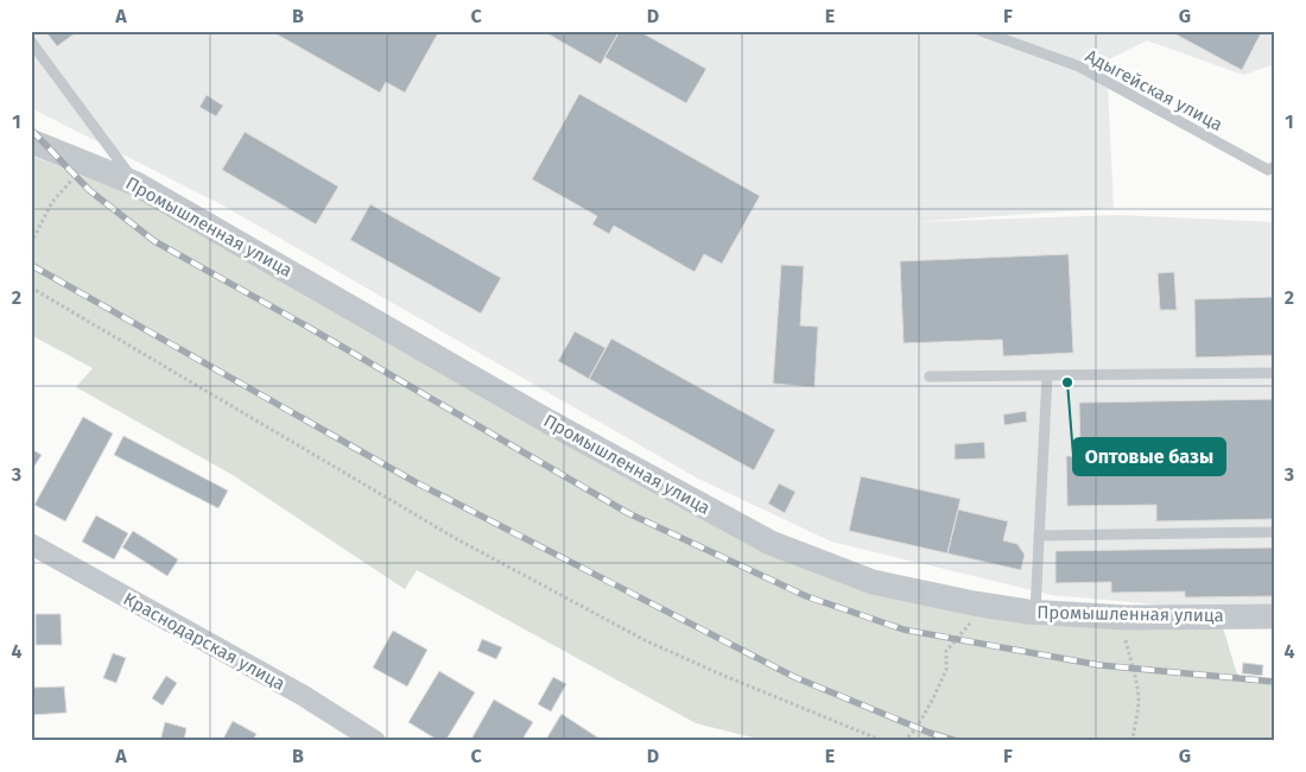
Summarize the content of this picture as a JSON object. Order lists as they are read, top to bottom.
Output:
{
  "streets": {
    "street": ["Промышленная улица", "Краснодарская улица"],
    "lane": ["Адыгейская улица"]
  },
  "places": ["Оптовые базы"],
  "grid": {
    "columns": [
      "A",
      "B",
      "C",
      "D",
      "E",
      "F",
      "G"
    ],
    "rows": [
      "1",
      "2",
      "3",
      "4"
    ]
  }
}
